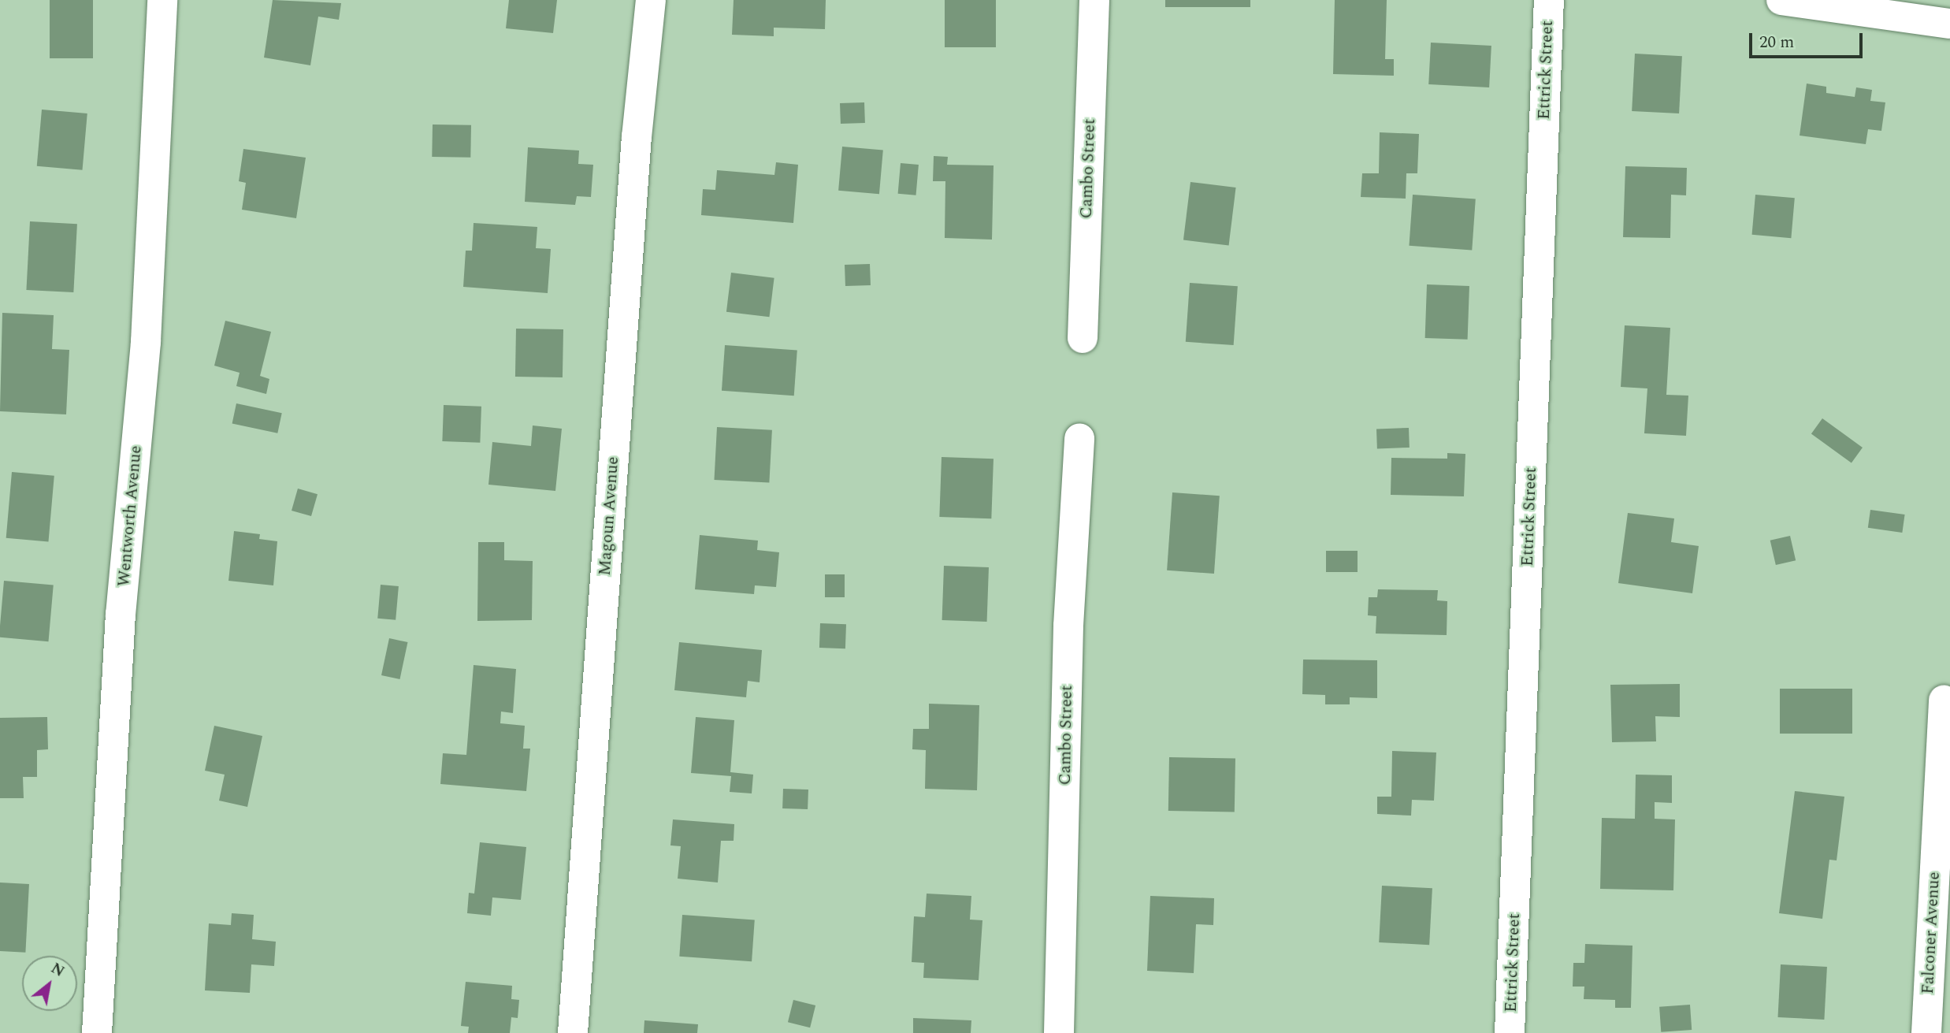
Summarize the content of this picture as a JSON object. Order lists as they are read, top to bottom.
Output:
{
  "streets": {
    "street": [
      "Ettrick Street",
      "Cambo Street",
      "Wentworth Avenue",
      "Magoun Avenue",
      "Falconer Avenue"
    ]
  },
  "scale_bar": "20 m",
  "north": "top right"
}
